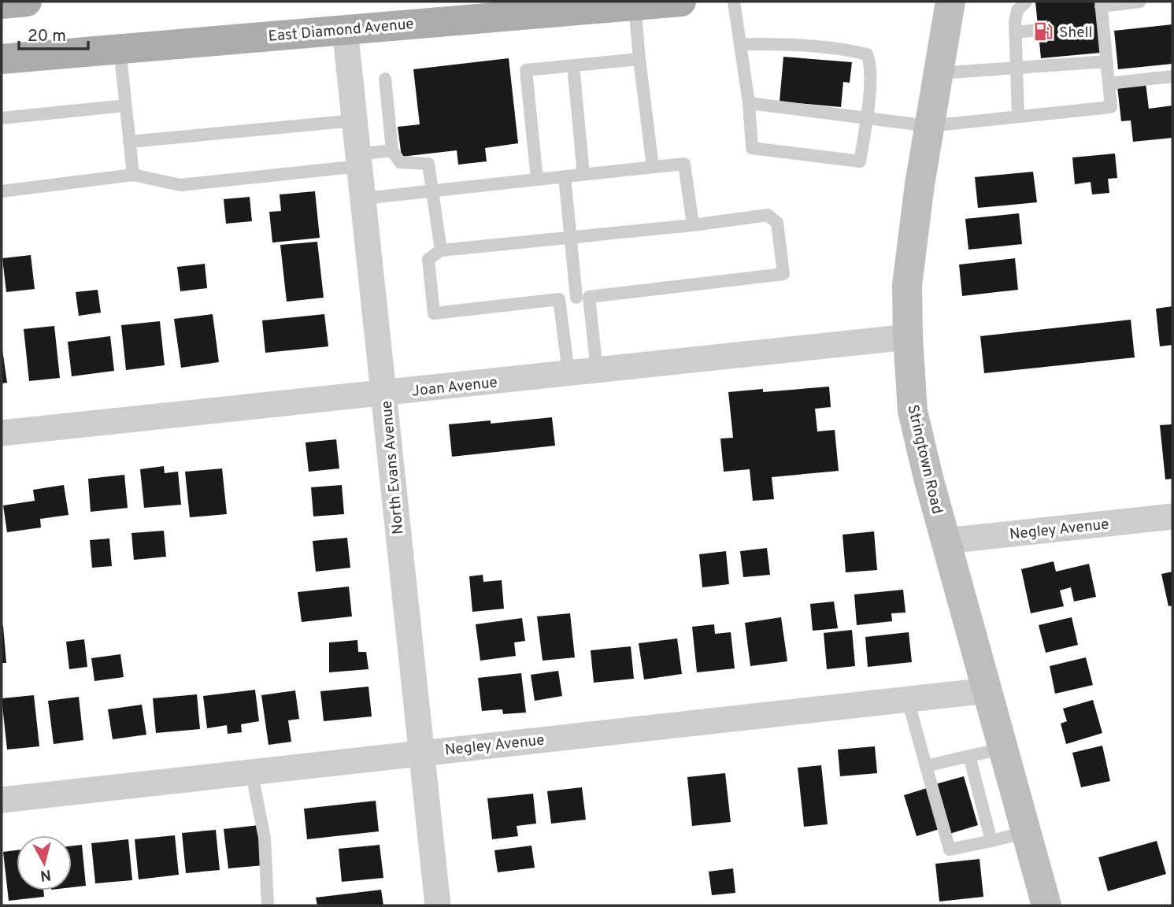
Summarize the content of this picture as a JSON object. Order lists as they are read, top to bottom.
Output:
{
  "streets": {
    "main road": ["East Diamond Avenue", "Stringtown Road"],
    "street": ["Joan Avenue", "North Evans Avenue", "Negley Avenue"]
  },
  "crossings": [
    ["East Diamond Avenue", "North Evans Avenue"],
    ["Joan Avenue", "Stringtown Road"],
    ["Joan Avenue", "North Evans Avenue"],
    ["Stringtown Road", "Negley Avenue"],
    ["North Evans Avenue", "Negley Avenue"]
  ],
  "places": {
    "fuel station": ["Shell"]
  },
  "scale_bar": "20 m",
  "north": "bottom"
}
